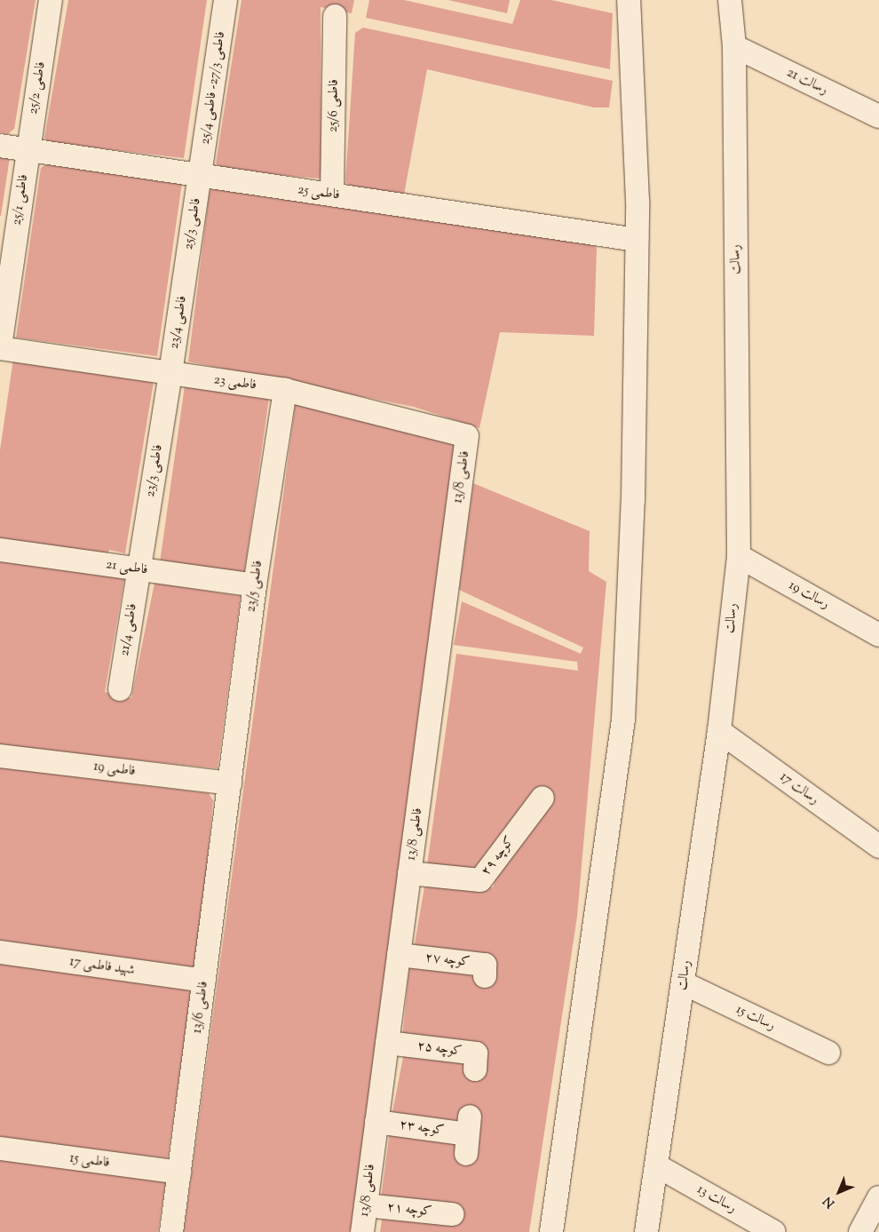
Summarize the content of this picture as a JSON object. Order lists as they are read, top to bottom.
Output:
{
  "streets": {
    "street": [
      "رسالت 21",
      "فاطمی 25/2",
      "فاطمی 27/3- فاطمی 25/4",
      "فاطمی 25/6",
      "فاطمی 25",
      "فاطمی 25/1",
      "فاطمی 25/3",
      "رسالت",
      "فاطمی 23/4",
      "فاطمی 23",
      "فاطمی 23/3",
      "فاطمی 13/8",
      "فاطمی 21",
      "فاطمی 23/5",
      "رسالت 19",
      "فاطمی 21/4",
      "فاطمی 19",
      "رسالت 17",
      "کوچه ۲۹",
      "کوچه ۲۷",
      "شهید فاطمی 17",
      "فاطمی 13/6",
      "رسالت 15",
      "کوچه ۲۵",
      "کوچه ۲۳",
      "فاطمی 15",
      "رسالت 13",
      "کوچه ۲۱"
    ]
  },
  "crossings": [
    ["رسالت 21", "رسالت"],
    ["فاطمی 25/2", "فاطمی 25"],
    ["فاطمی 25/2", "فاطمی 25/1"],
    ["فاطمی 27/3- فاطمی 25/4", "فاطمی 25"],
    ["فاطمی 27/3- فاطمی 25/4", "فاطمی 25/3"],
    ["فاطمی 25/6", "فاطمی 25"],
    ["فاطمی 25", "فاطمی 25/1"],
    ["فاطمی 25", "فاطمی 25/3"],
    ["فاطمی 25/1", "فاطمی 23"],
    ["فاطمی 25/3", "فاطمی 23/4"],
    ["رسالت", "رسالت 19"],
    ["رسالت", "رسالت 17"],
    ["رسالت", "رسالت 15"],
    ["رسالت", "رسالت 13"],
    ["فاطمی 23/4", "فاطمی 23"],
    ["فاطمی 23/4", "فاطمی 23/3"],
    ["فاطمی 23", "فاطمی 23/3"],
    ["فاطمی 23", "فاطمی 13/8"],
    ["فاطمی 23", "فاطمی 23/5"],
    ["فاطمی 23/3", "فاطمی 21"],
    ["فاطمی 23/3", "فاطمی 21/4"],
    ["فاطمی 13/8", "کوچه ۲۹"],
    ["فاطمی 13/8", "کوچه ۲۷"],
    ["فاطمی 13/8", "کوچه ۲۵"],
    ["فاطمی 13/8", "کوچه ۲۳"],
    ["فاطمی 13/8", "کوچه ۲۱"],
    ["فاطمی 21", "فاطمی 23/5"],
    ["فاطمی 21", "فاطمی 21/4"],
    ["فاطمی 23/5", "فاطمی 19"],
    ["فاطمی 23/5", "فاطمی 13/6"],
    ["فاطمی 19", "فاطمی 13/6"],
    ["شهید فاطمی 17", "فاطمی 13/6"],
    ["فاطمی 13/6", "فاطمی 15"]
  ],
  "north": "bottom left"
}
